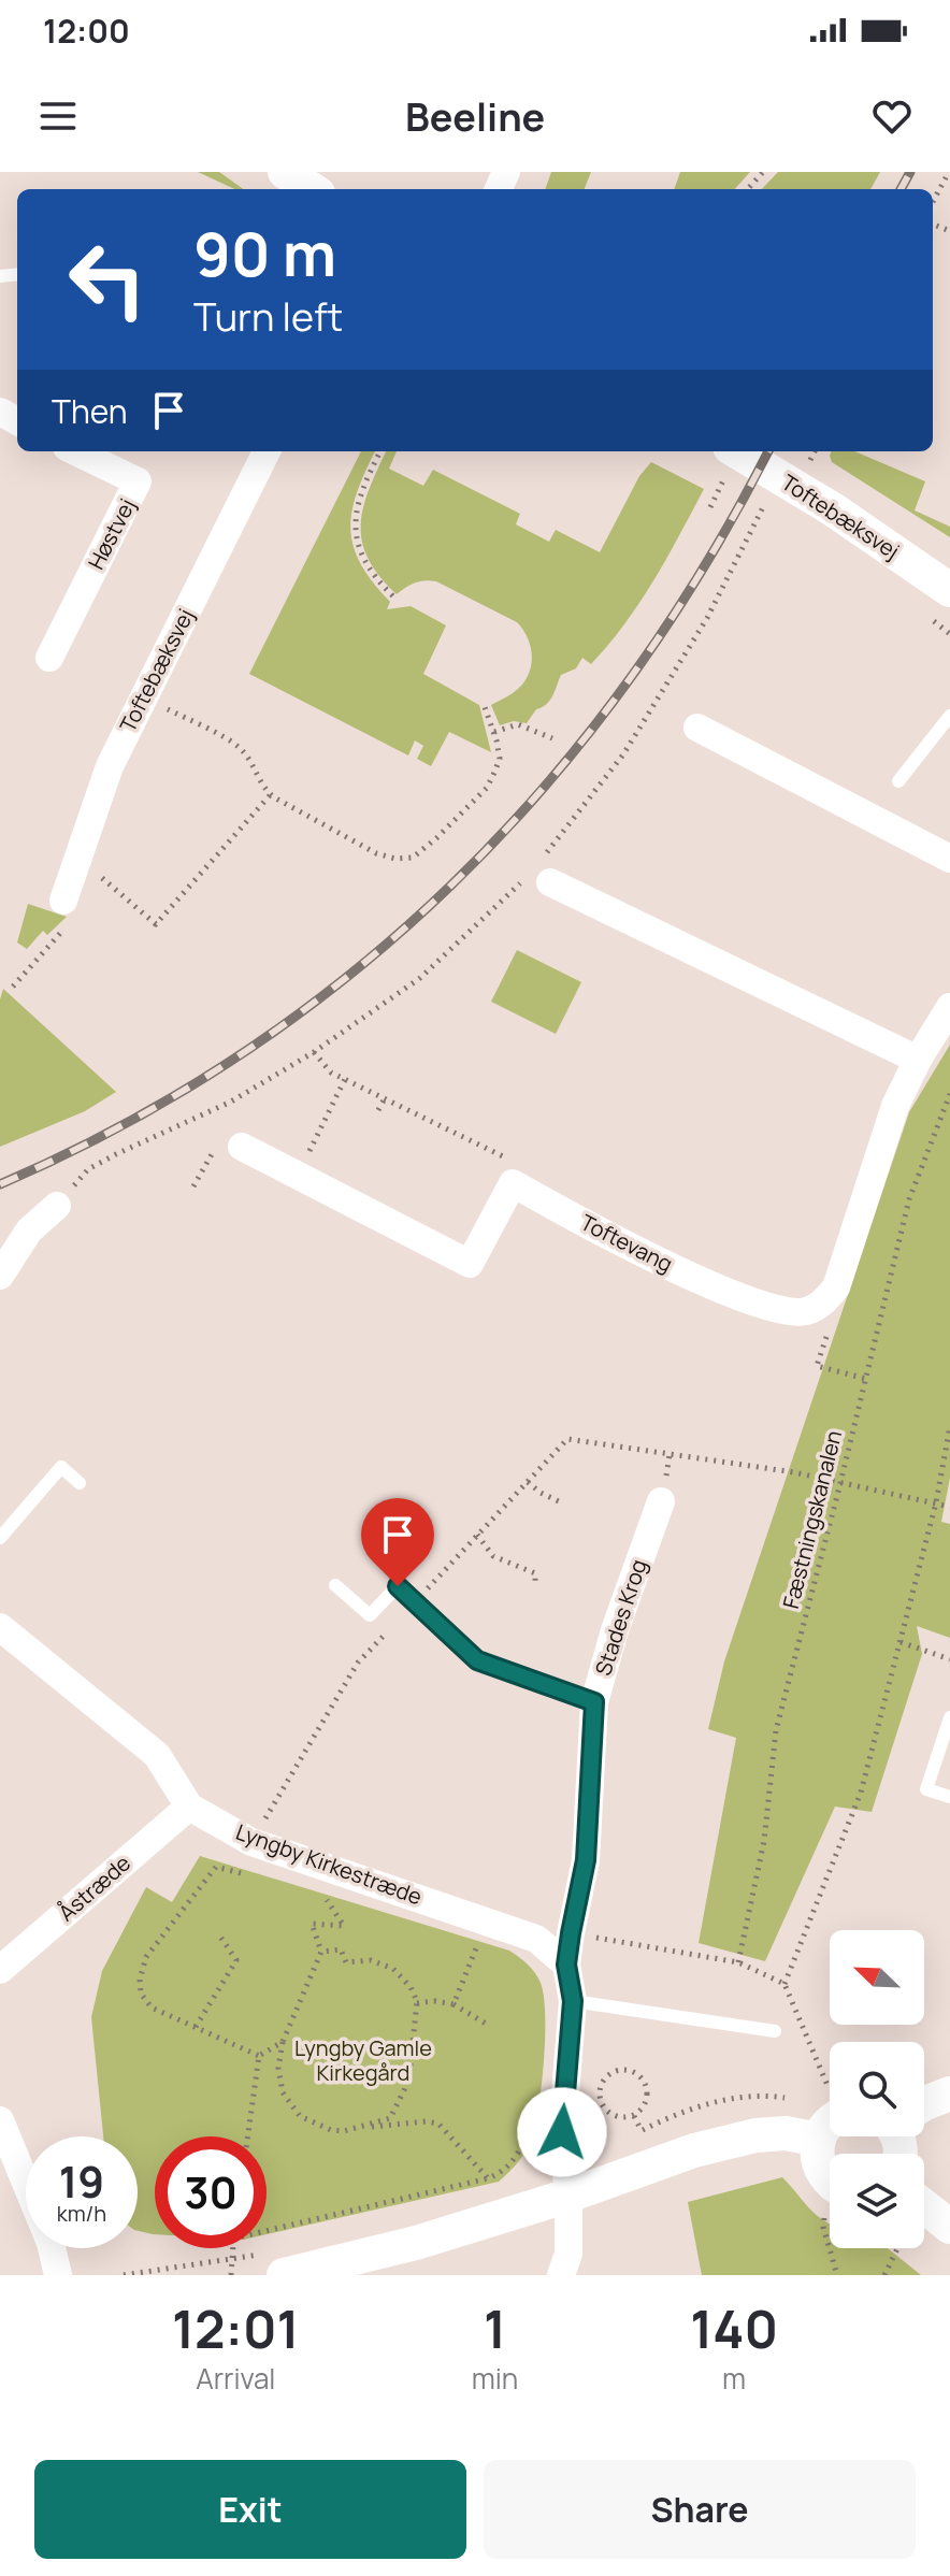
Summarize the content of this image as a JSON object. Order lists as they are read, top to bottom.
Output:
{
  "streets": {
    "street": [
      "Toftebæksvej",
      "Høstvej",
      "Toftevang",
      "Stades Krog",
      "Lyngby Kirkestræde",
      "Åstræde"
    ],
    "path": ["Fæstningskanalen"]
  },
  "crossings": [
    ["Stades Krog", "Lyngby Kirkestræde"],
    ["Lyngby Kirkestræde", "Åstræde"]
  ],
  "parks": ["Lyngby Gamle Kirkegård"],
  "north": "top left",
  "page": {
    "status": "12:00",
    "header": "Beeline",
    "turn": ["90 m", "Turn left"],
    "then": "Then",
    "speed": "19 km/h",
    "limit": "30",
    "eta": [
      "12:01",
      "Arrival",
      "1",
      "min",
      "140",
      "m"
    ],
    "buttons": ["Exit", "Share"]
  }
}
